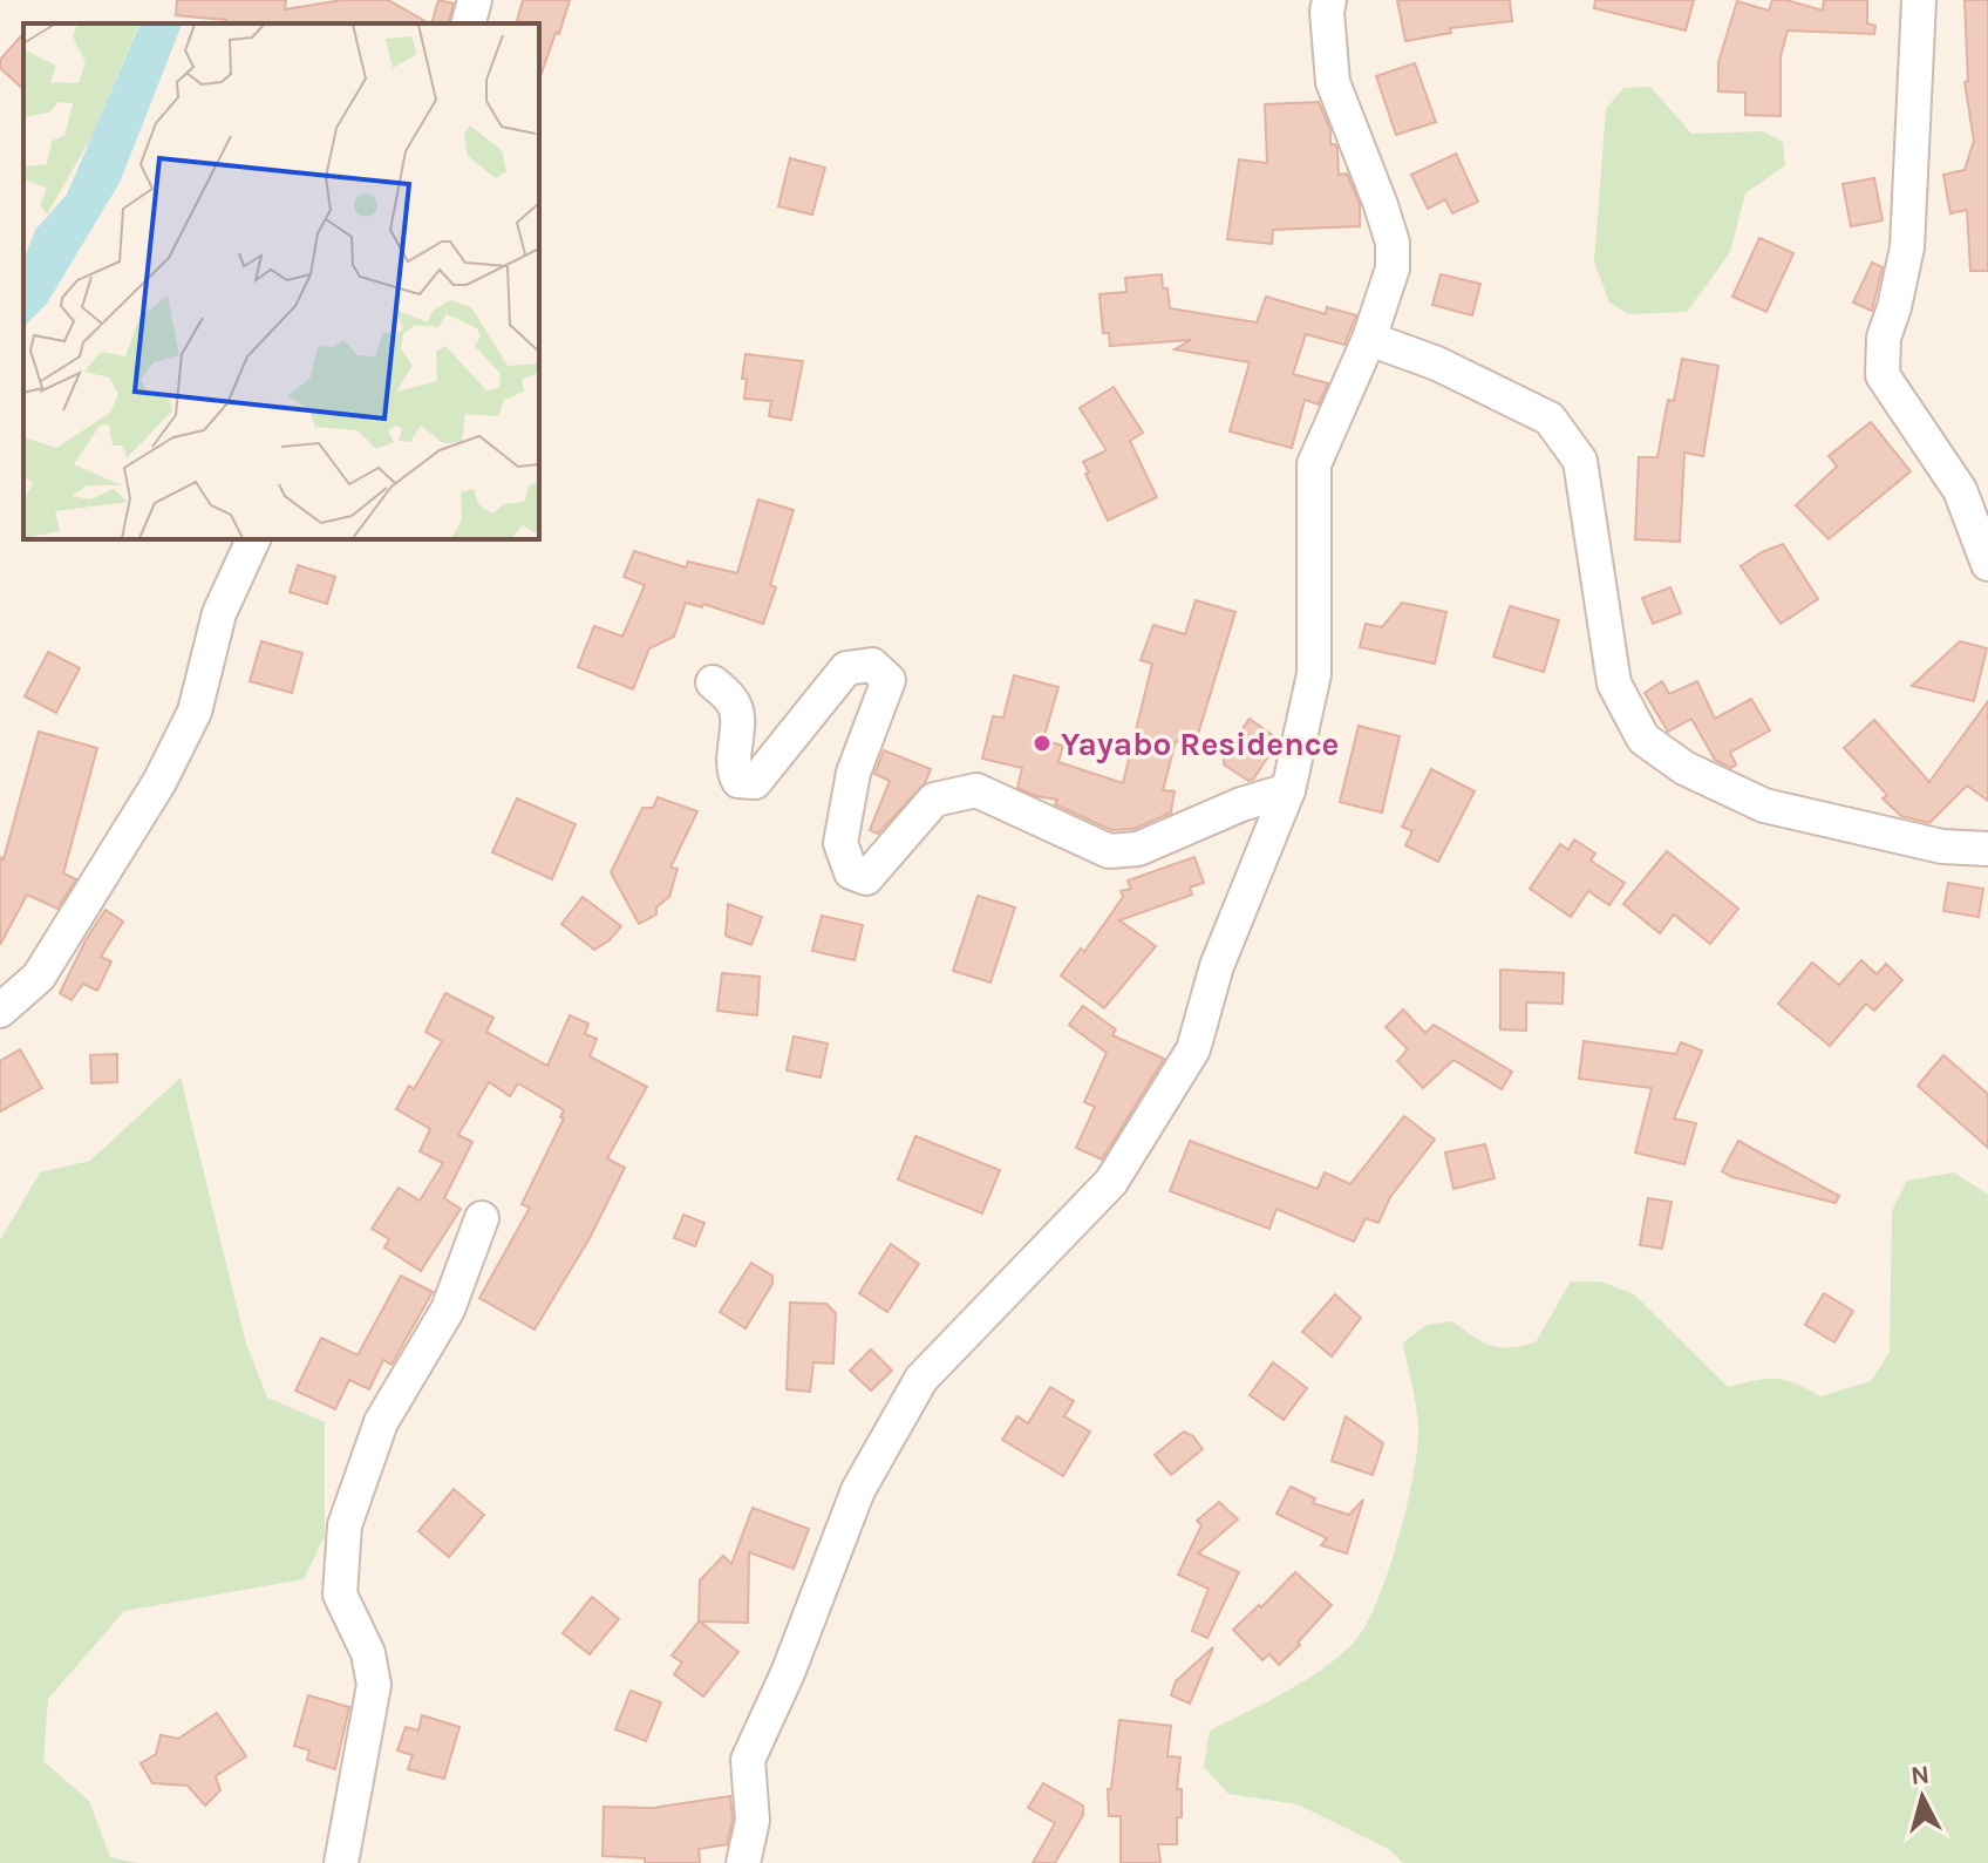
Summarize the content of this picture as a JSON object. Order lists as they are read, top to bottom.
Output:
{
  "places": ["Yayabo Residence"],
  "north": "top"
}
